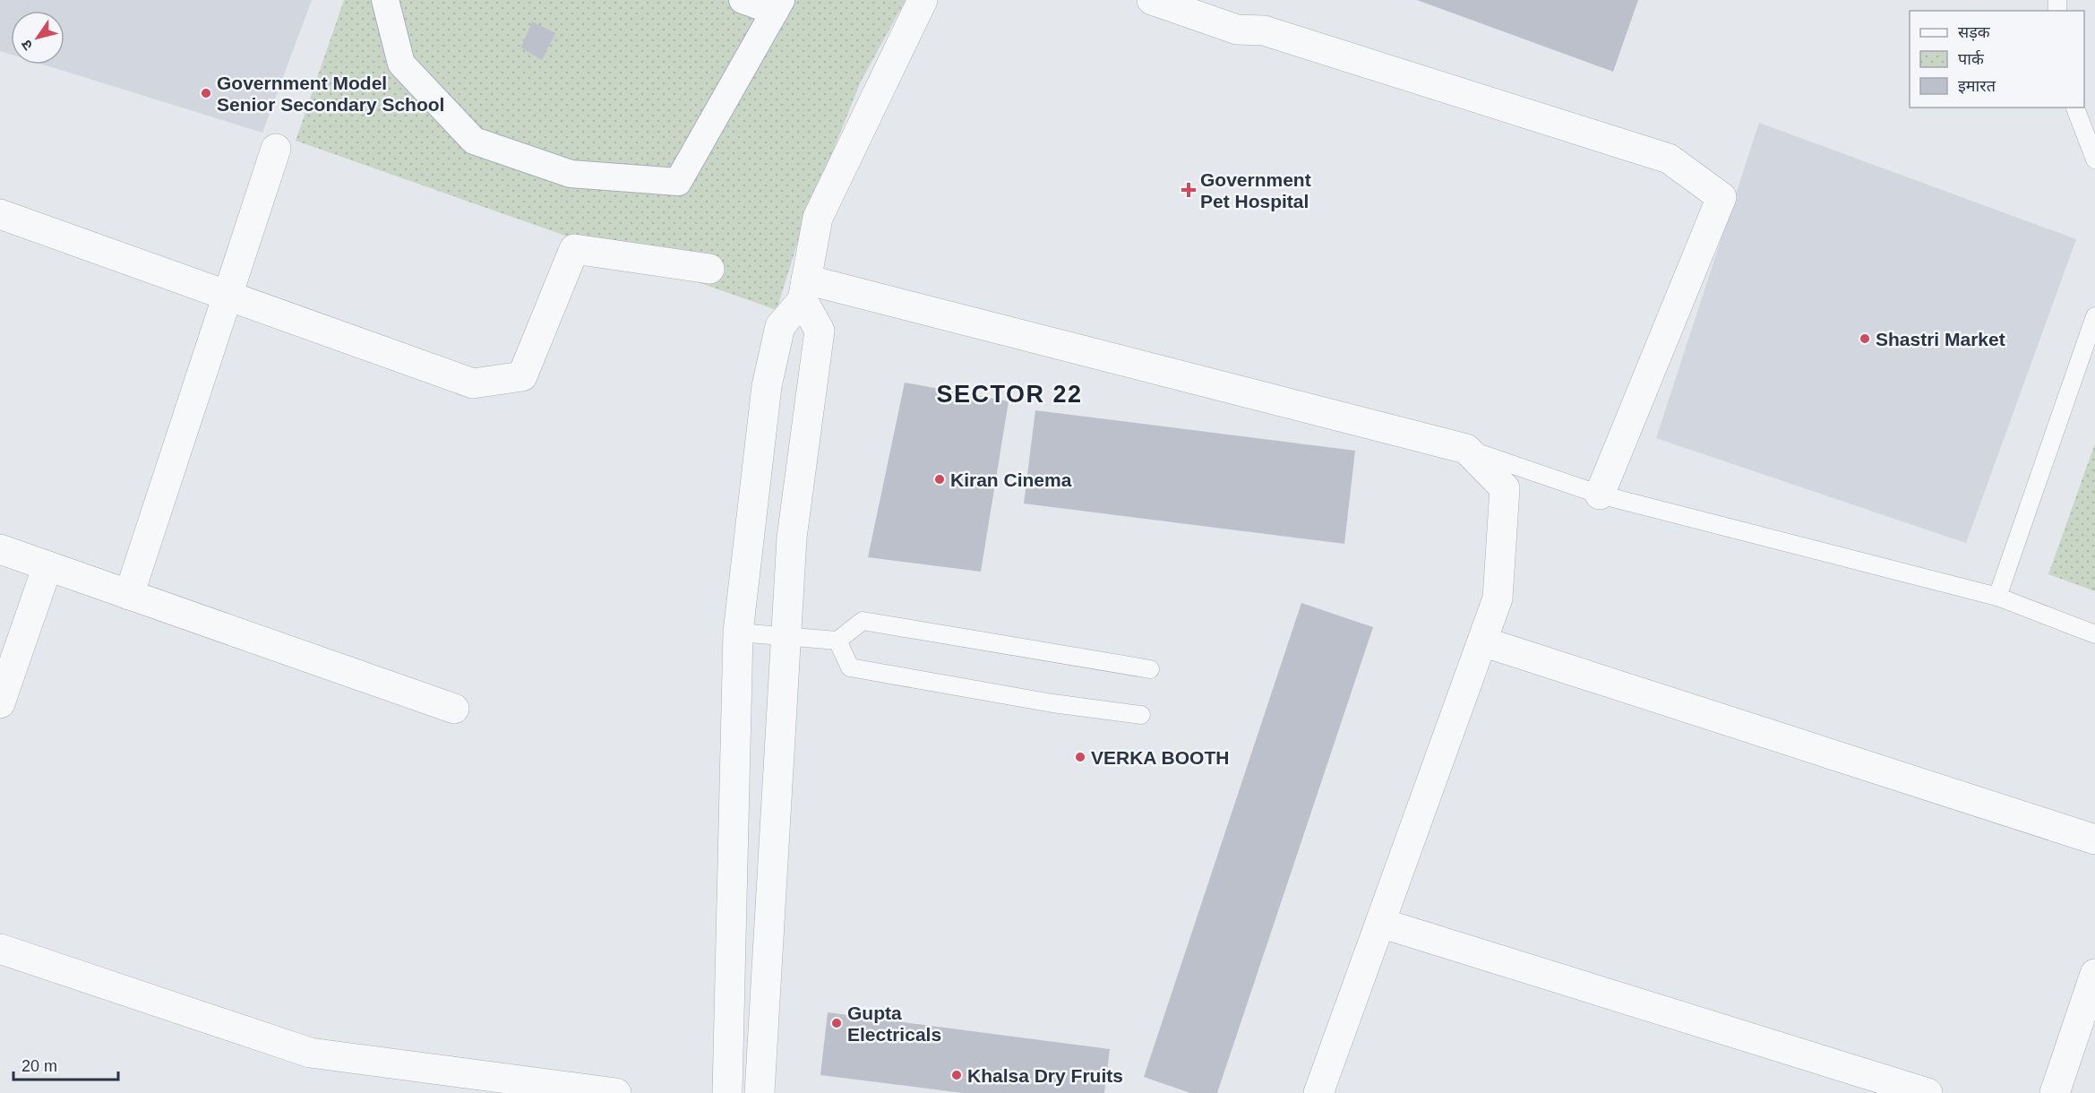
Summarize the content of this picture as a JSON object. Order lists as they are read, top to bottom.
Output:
{
  "districts": ["SECTOR 22"],
  "places": {
    "other": [
      "Government Model Senior Secondary School",
      "Shastri Market",
      "Kiran Cinema",
      "VERKA BOOTH",
      "Gupta Electricals",
      "Khalsa Dry Fruits"
    ],
    "health": ["Government Pet Hospital"]
  },
  "legend": ["सड़क", "पार्क", "इमारत"],
  "scale_bar": "20 m",
  "north": "bottom left"
}
